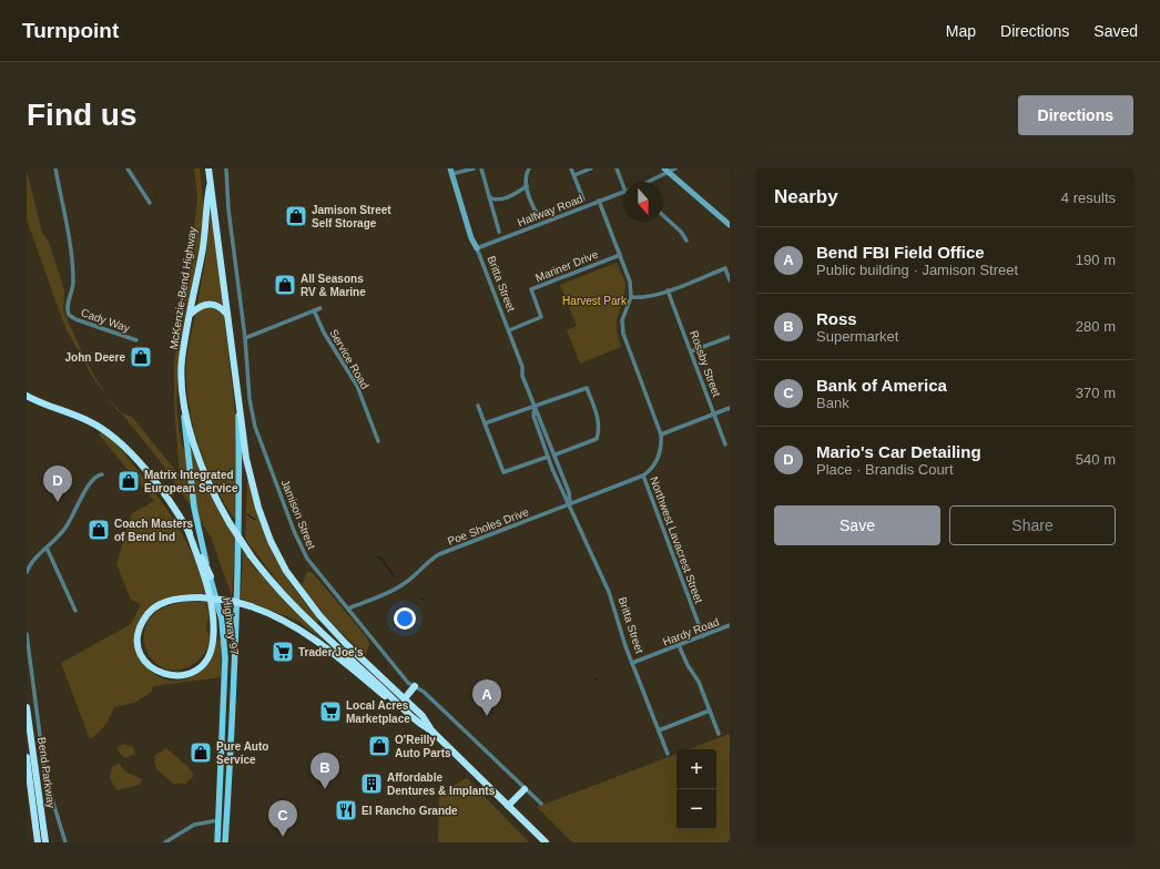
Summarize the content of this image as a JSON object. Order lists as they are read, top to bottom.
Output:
{
  "streets": {
    "highway": ["McKenzie-Bend Highway", "Bend Parkway"],
    "main road": ["Highway 97"],
    "street": [
      "Halfway Road",
      "Mariner Drive",
      "Britta Street",
      "Cady Way",
      "Service Road",
      "Rossby Street",
      "Jamison Street",
      "Poe Sholes Drive",
      "Northwest Lavacrest Street",
      "Hardy Road"
    ]
  },
  "crossings": [
    ["Halfway Road", "Britta Street"],
    ["Halfway Road", "Northwest Lavacrest Street"],
    ["Mariner Drive", "Britta Street"],
    ["Mariner Drive", "Northwest Lavacrest Street"],
    ["Britta Street", "Poe Sholes Drive"],
    ["Britta Street", "Hardy Road"],
    ["McKenzie-Bend Highway", "Highway 97"],
    ["Jamison Street", "Poe Sholes Drive"],
    ["Poe Sholes Drive", "Northwest Lavacrest Street"],
    ["Northwest Lavacrest Street", "Hardy Road"]
  ],
  "parks": ["Harvest Park"],
  "places": {
    "shop": [
      "Jamison Street Self Storage",
      "All Seasons RV & Marine",
      "John Deere",
      "Matrix Integrated European Service",
      "Coach Masters of Bend Ind",
      "O'Reilly Auto Parts",
      "Pure Auto Service"
    ],
    "supermarket": ["Trader Joe's", "Local Acres Marketplace"],
    "building": ["Affordable Dentures & Implants"],
    "restaurant": ["El Rancho Grande"]
  },
  "north": "bottom",
  "page": {
    "header": "Turnpoint",
    "nav": ["Map", "Directions", "Saved"],
    "buttons": [
      "Directions",
      ["Save", "Share"]
    ],
    "title": "Find us",
    "heading": ["Nearby", "4 results"],
    "list": [
      {
        "mark": "A",
        "name": "Bend FBI Field Office",
        "note": "Public building · Jamison Street",
        "value": "190 m"
      },
      {
        "mark": "B",
        "name": "Ross",
        "note": "Supermarket",
        "value": "280 m"
      },
      {
        "mark": "C",
        "name": "Bank of America",
        "note": "Bank",
        "value": "370 m"
      },
      {
        "mark": "D",
        "name": "Mario's Car Detailing",
        "note": "Place · Brandis Court",
        "value": "540 m"
      }
    ],
    "pins": [
      "D",
      "A",
      "B",
      "C"
    ],
    "map_buttons": ["+", "−"]
  }
}
